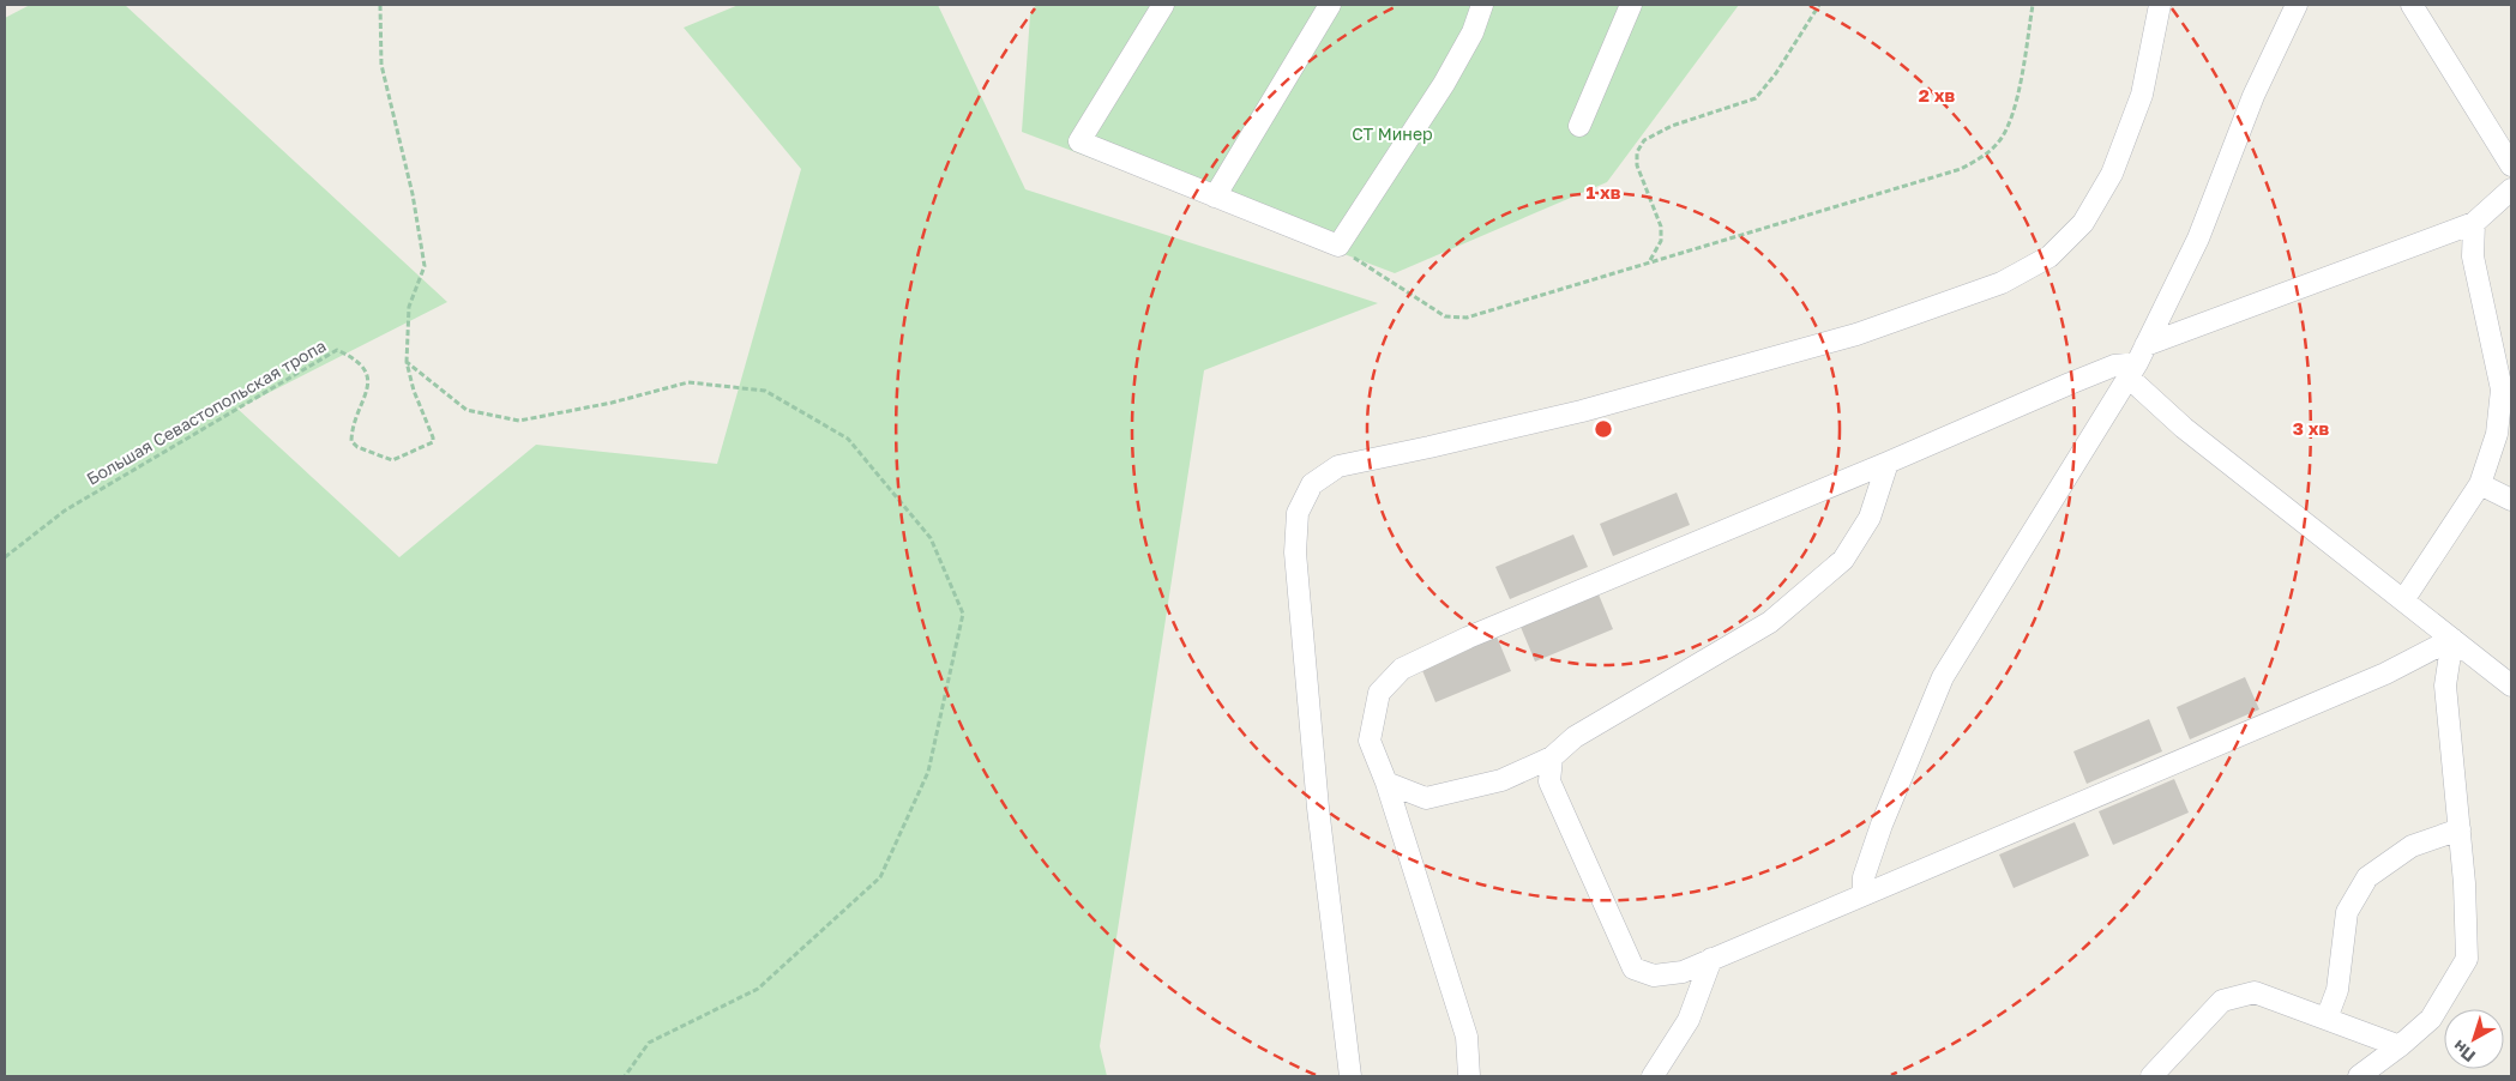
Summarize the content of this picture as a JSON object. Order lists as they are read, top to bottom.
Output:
{
  "streets": {
    "path": ["Большая Севастопольская тропа"]
  },
  "parks": ["СТ Минер"],
  "north": "bottom left",
  "rings": ["2 хв", "1 хв", "3 хв"]
}
